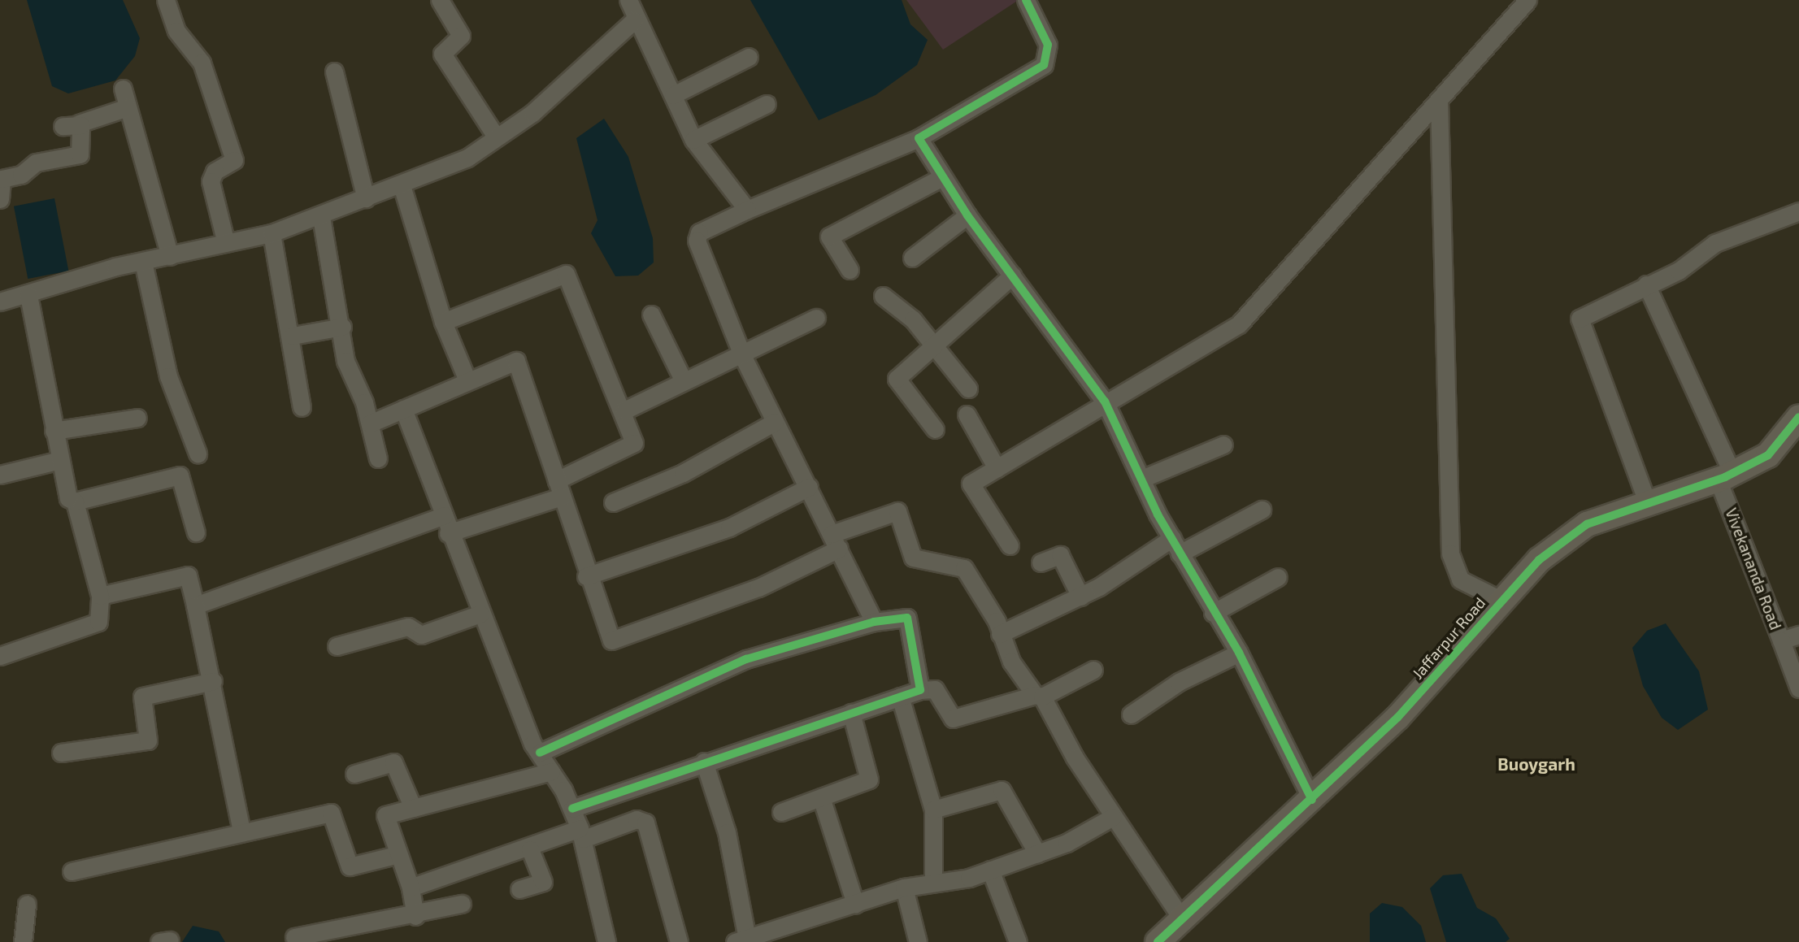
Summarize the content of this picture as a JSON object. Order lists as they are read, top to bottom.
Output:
{
  "streets": {
    "street": ["Vivekananda Road", "Jaffarpur Road"]
  },
  "crossings": [
    ["Vivekananda Road", "Jaffarpur Road"]
  ],
  "districts": ["Buoygarh"]
}
